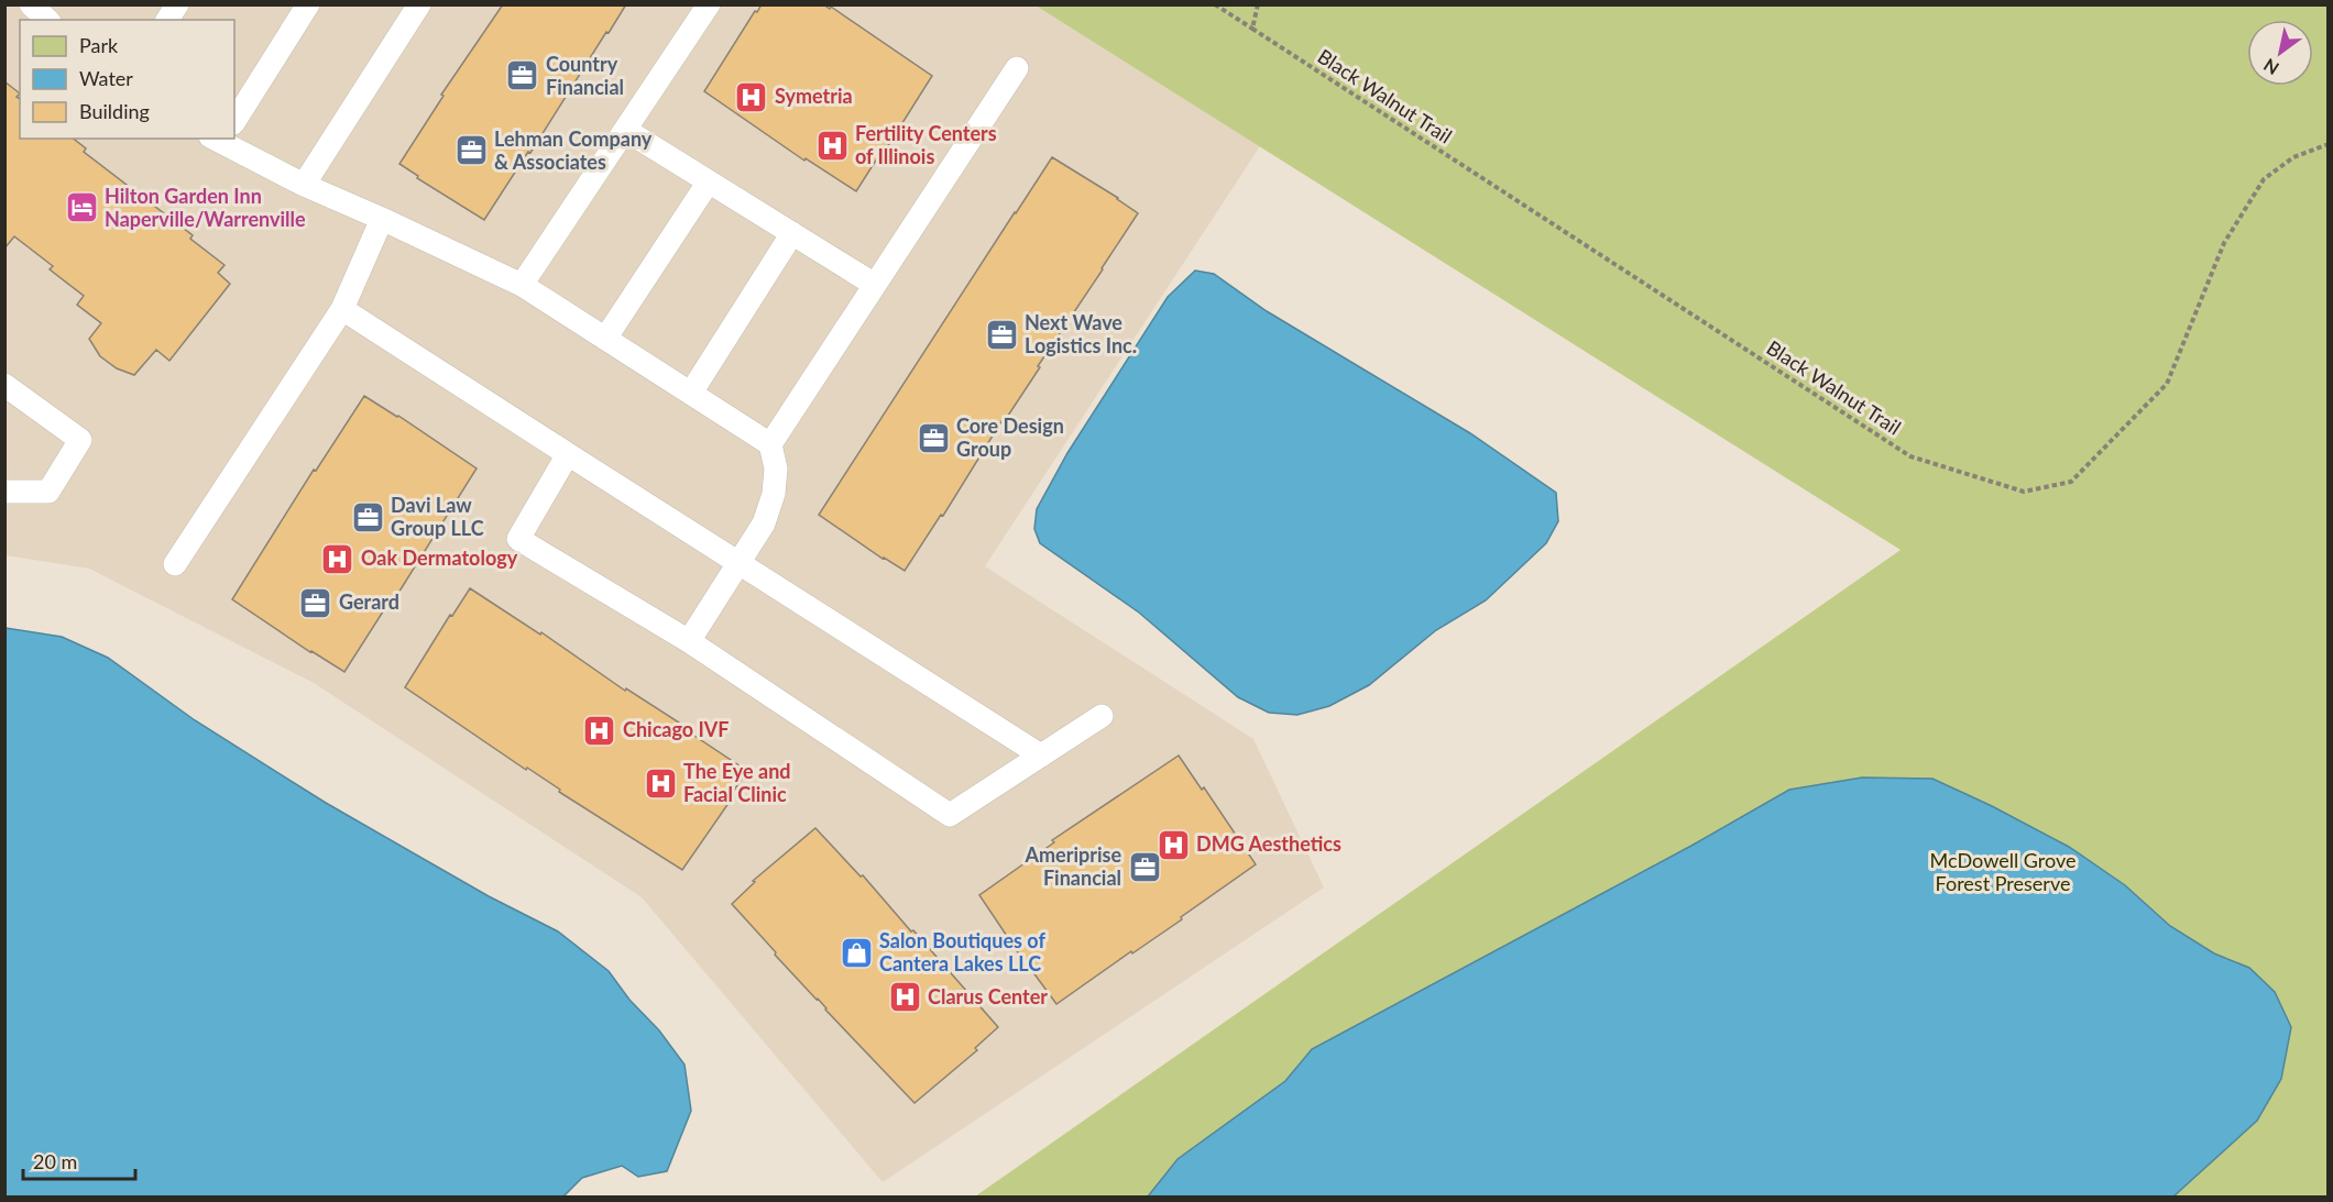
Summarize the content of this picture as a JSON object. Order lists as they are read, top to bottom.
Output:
{
  "streets": {
    "path": ["Black Walnut Trail"]
  },
  "parks": ["McDowell Grove Forest Preserve"],
  "places": {
    "office": [
      "Country Financial",
      "Lehman Company & Associates",
      "Next Wave Logistics Inc.",
      "Core Design Group",
      "Davi Law Group LLC",
      "Gerard",
      "Ameriprise Financial"
    ],
    "hospital": [
      "Symetria",
      "Fertility Centers of Illinois",
      "Oak Dermatology",
      "Chicago IVF",
      "The Eye and Facial Clinic",
      "DMG Aesthetics",
      "Clarus Center"
    ],
    "hotel": ["Hilton Garden Inn Naperville/Warrenville"],
    "shop": ["Salon Boutiques of Cantera Lakes LLC"]
  },
  "legend": ["Park", "Water", "Building"],
  "scale_bar": "20 m",
  "north": "bottom left"
}
